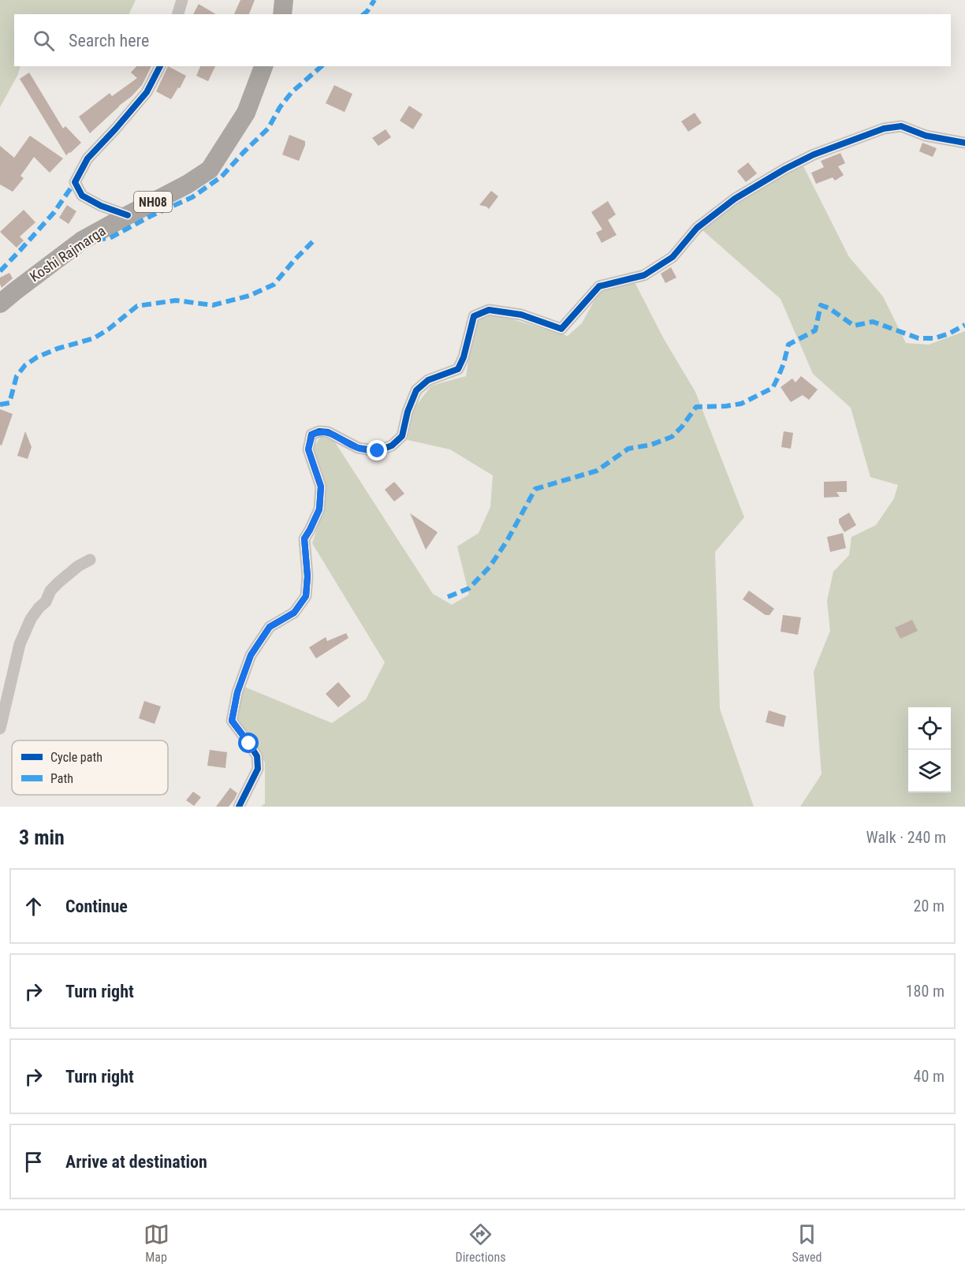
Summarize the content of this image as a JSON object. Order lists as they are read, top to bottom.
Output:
{
  "streets": {
    "main road": ["NH08", "Koshi Rajmarga"]
  },
  "legend": ["Cycle path", "Path"],
  "page": {
    "search": "Search here",
    "heading": ["3 min", "Walk · 240 m"],
    "list": [
      ["Continue", "20 m"],
      ["Turn right", "180 m"],
      ["Turn right", "40 m"],
      "Arrive at destination"
    ],
    "nav": ["Map", "Directions", "Saved"]
  }
}
